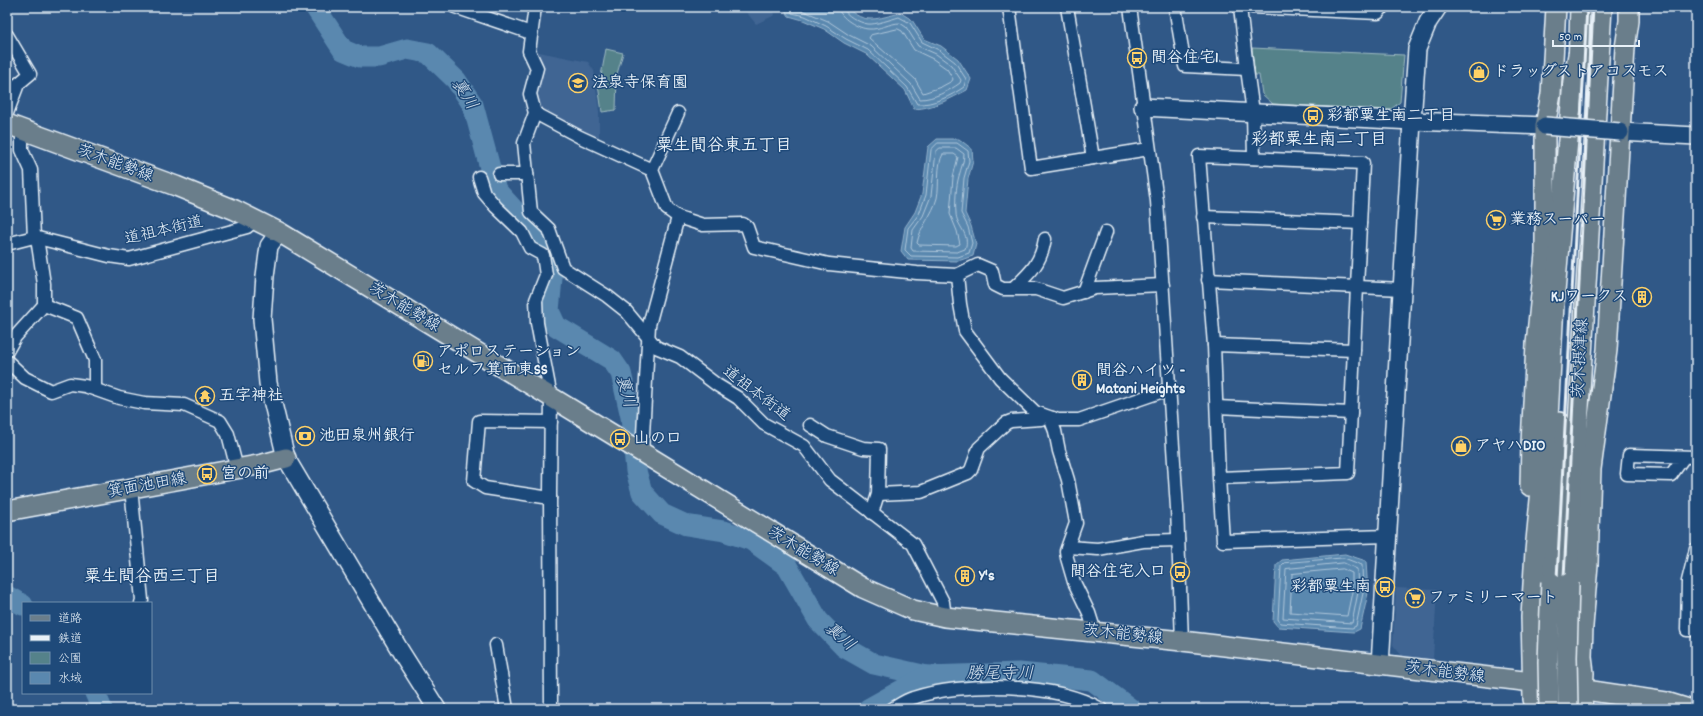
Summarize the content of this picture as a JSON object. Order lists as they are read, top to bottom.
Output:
{
  "streets": {
    "main road": ["茨木能勢線", "茨木摂津線", "箕面池田線"],
    "street": ["道祖本街道"]
  },
  "crossings": [
    ["茨木能勢線", "道祖本街道"]
  ],
  "districts": ["彩都粟生南二丁目", "粟生間谷東五丁目", "粟生間谷西三丁目"],
  "water": ["裏川", "勝尾寺川"],
  "places": {
    "bus stop": [
      "間谷住宅1",
      "彩都粟生南二丁目",
      "山の口",
      "宮の前",
      "間谷住宅入口",
      "彩都粟生南"
    ],
    "shop": ["ドラッグストアコスモス", "アヤハDIO"],
    "school or university": ["法泉寺保育園"],
    "supermarket": ["業務スーパー", "ファミリーマート"],
    "building": ["KJワークス", "間谷ハイツ - Matani Heights", "Y's"],
    "fuel station": ["アポロステーション セルフ箕面東SS"],
    "temple": ["五字神社"],
    "bank": ["池田泉州銀行"]
  },
  "legend": [
    "道路",
    "鉄道",
    "公園",
    "水域"
  ],
  "scale_bar": "50 m"
}
